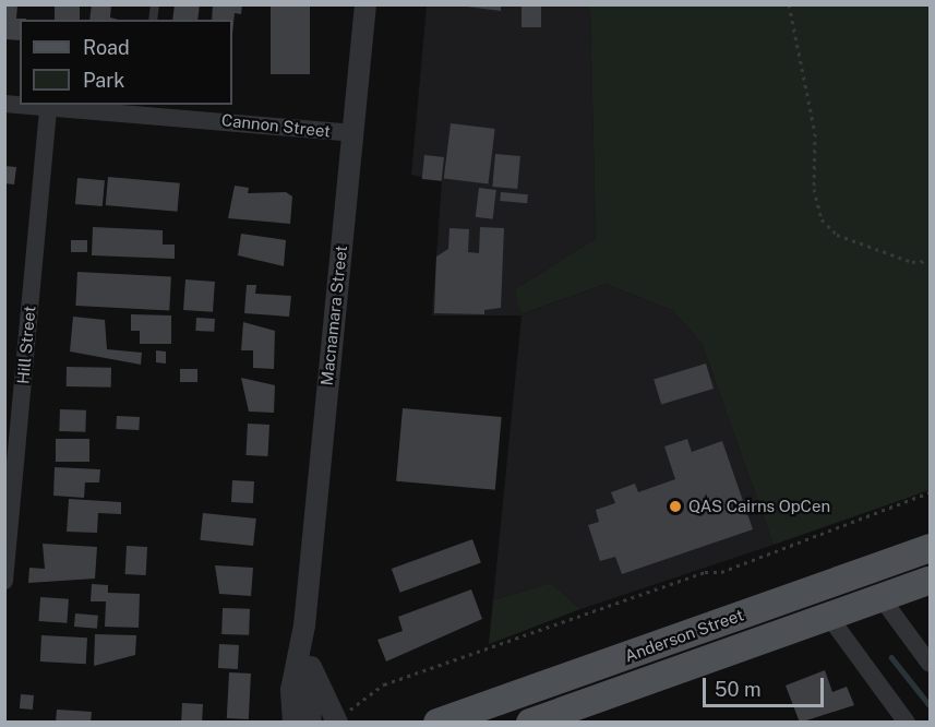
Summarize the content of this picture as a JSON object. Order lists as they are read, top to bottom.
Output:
{
  "streets": {
    "main road": ["Anderson Street"],
    "street": ["Cannon Street", "Macnamara Street", "Hill Street"]
  },
  "crossings": [
    ["Cannon Street", "Macnamara Street"],
    ["Cannon Street", "Hill Street"]
  ],
  "places": ["QAS Cairns OpCen"],
  "legend": ["Road", "Park"],
  "scale_bar": "50 m"
}
